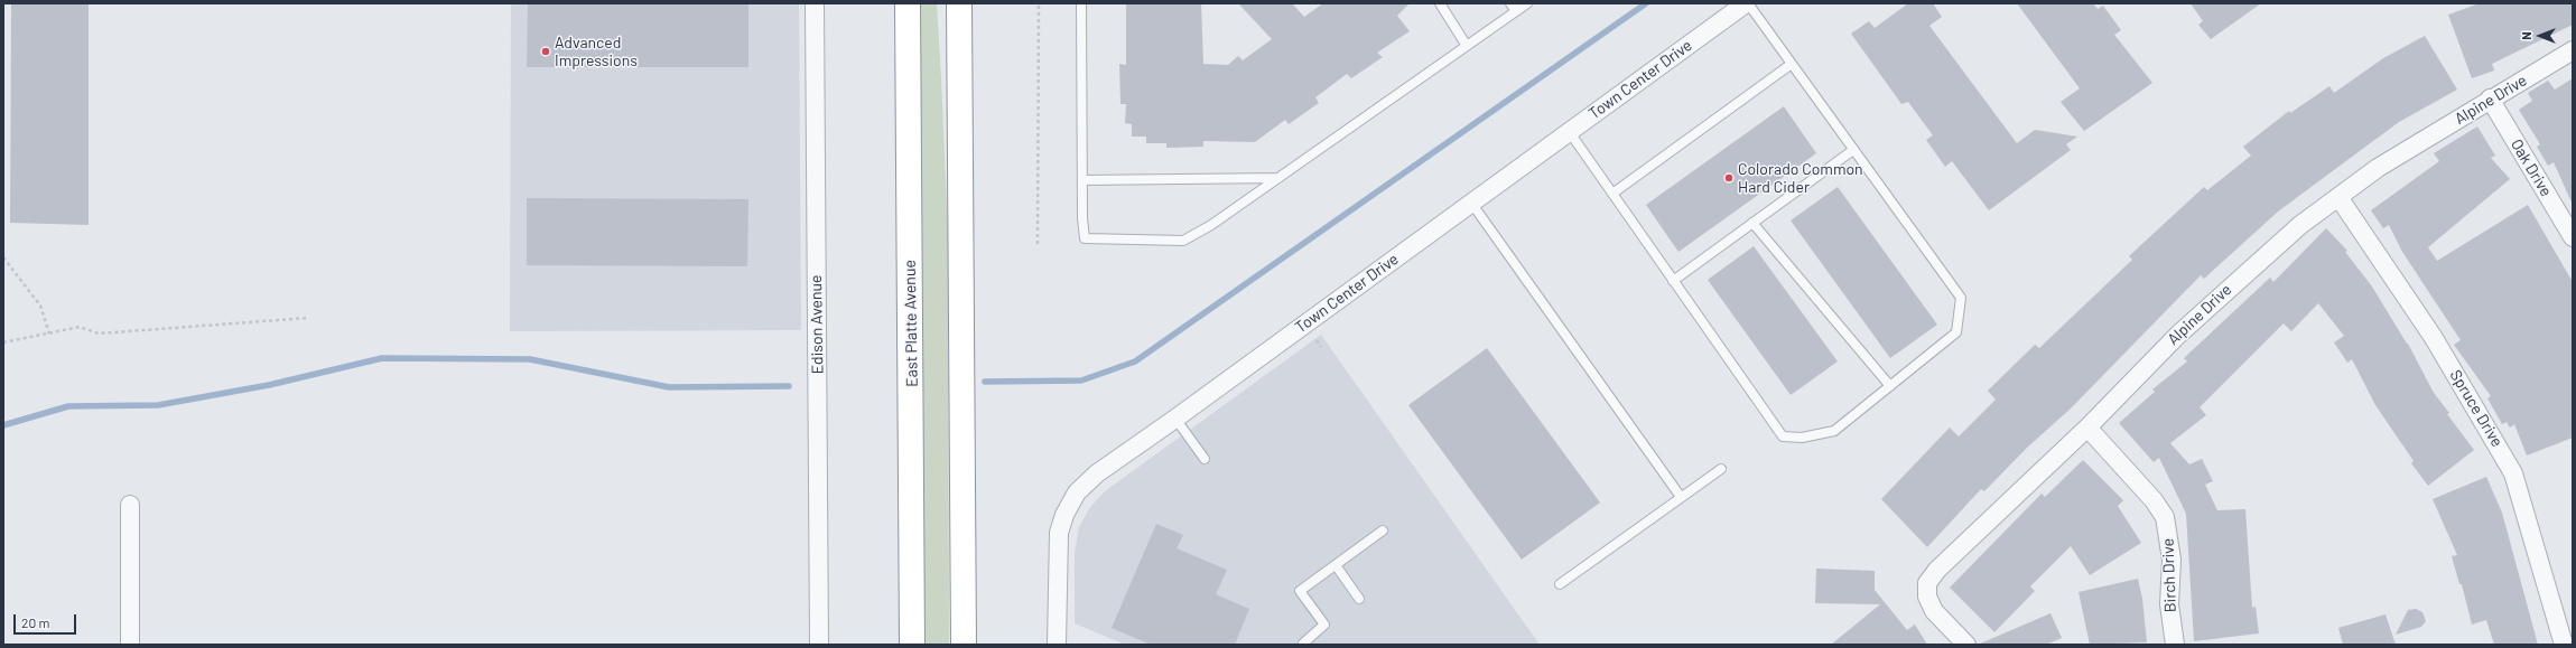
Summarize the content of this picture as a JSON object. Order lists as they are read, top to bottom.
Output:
{
  "streets": {
    "highway": ["East Platte Avenue"],
    "street": [
      "Town Center Drive",
      "Alpine Drive",
      "Oak Drive",
      "Edison Avenue",
      "Spruce Drive",
      "Birch Drive"
    ]
  },
  "crossings": [
    ["Alpine Drive", "Oak Drive"],
    ["Alpine Drive", "Spruce Drive"],
    ["Alpine Drive", "Birch Drive"]
  ],
  "places": ["Advanced Impressions", "Colorado Common Hard Cider"],
  "scale_bar": "20 m",
  "north": "left"
}
